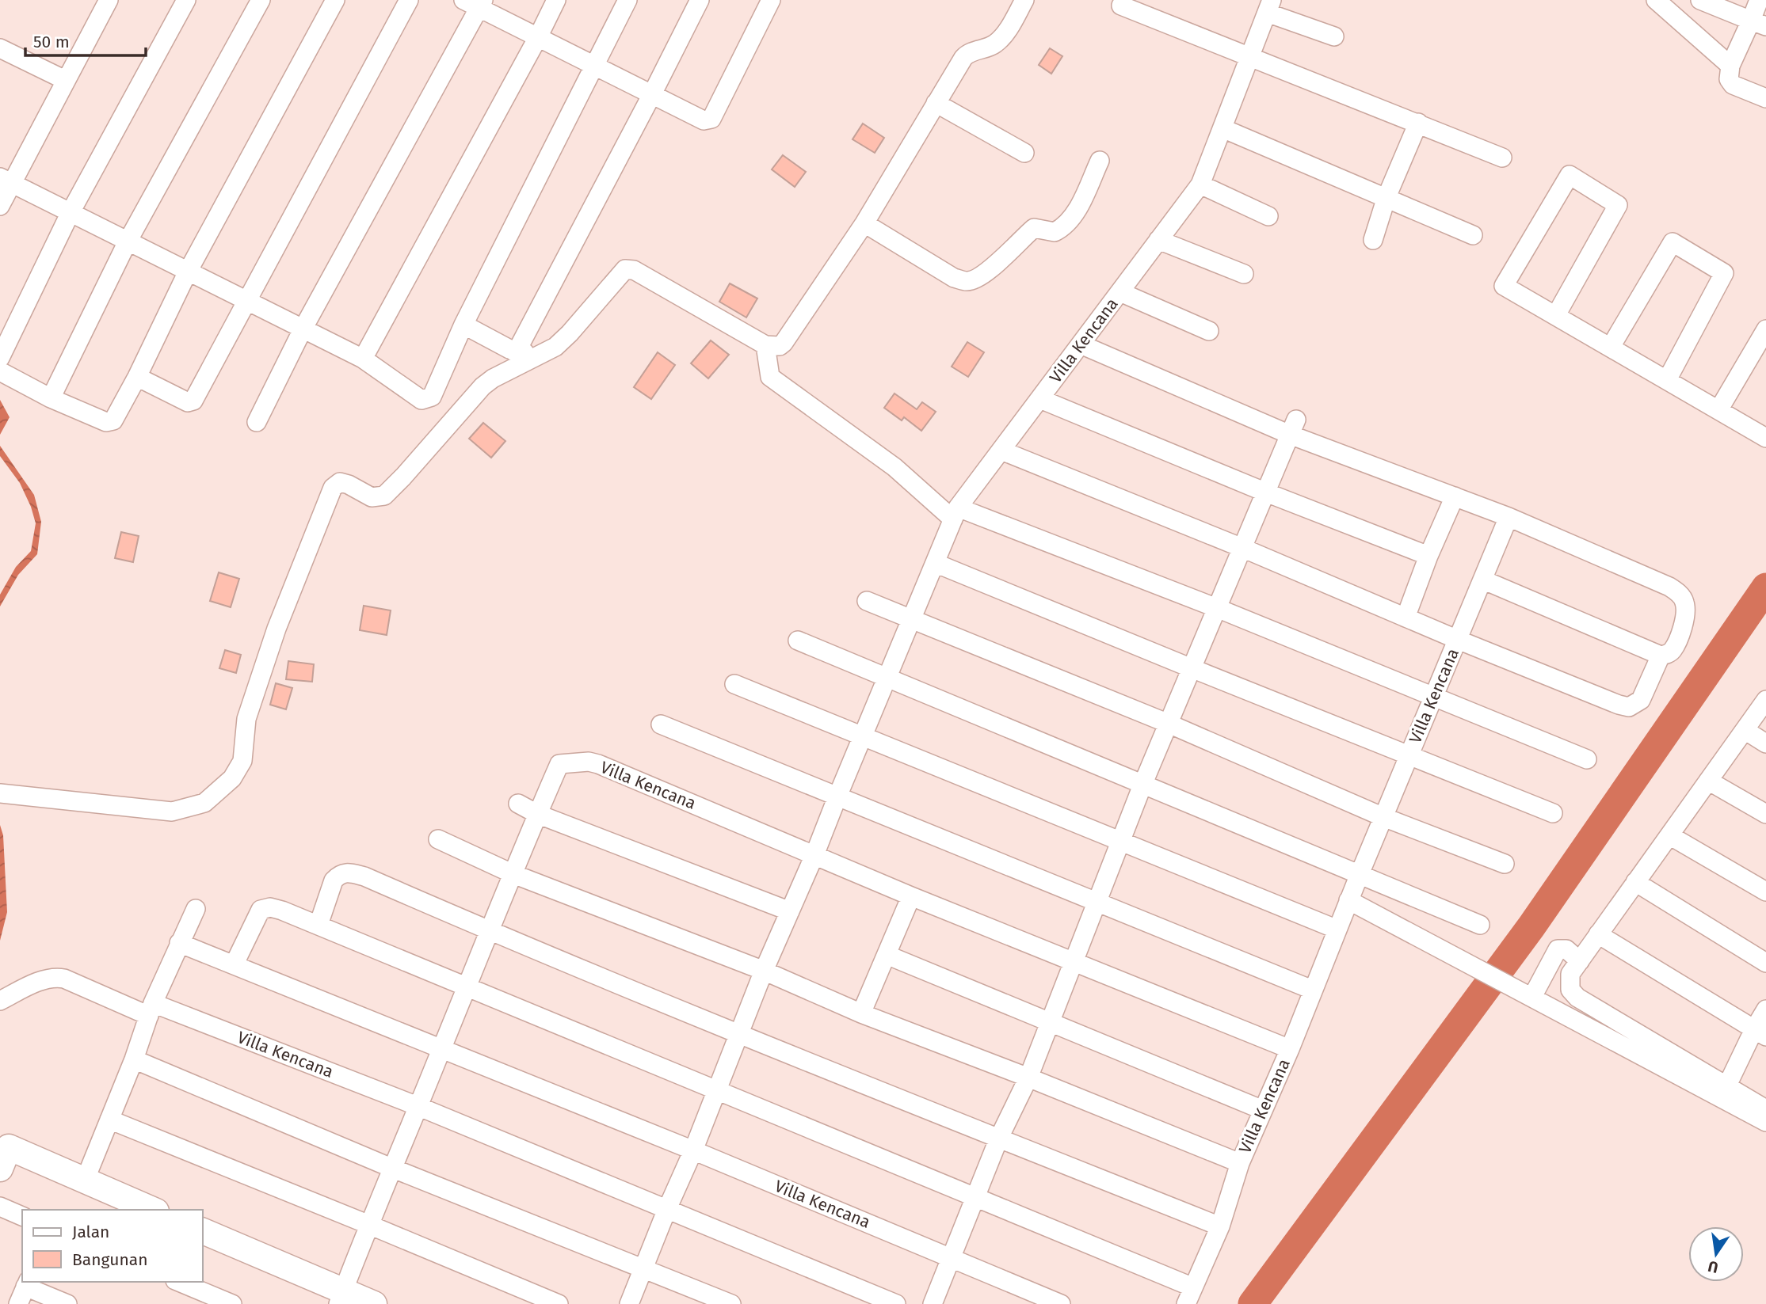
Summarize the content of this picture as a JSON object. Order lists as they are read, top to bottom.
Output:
{
  "streets": {
    "street": ["Villa Kencana"]
  },
  "legend": ["Jalan", "Bangunan"],
  "scale_bar": "50 m",
  "north": "bottom"
}
